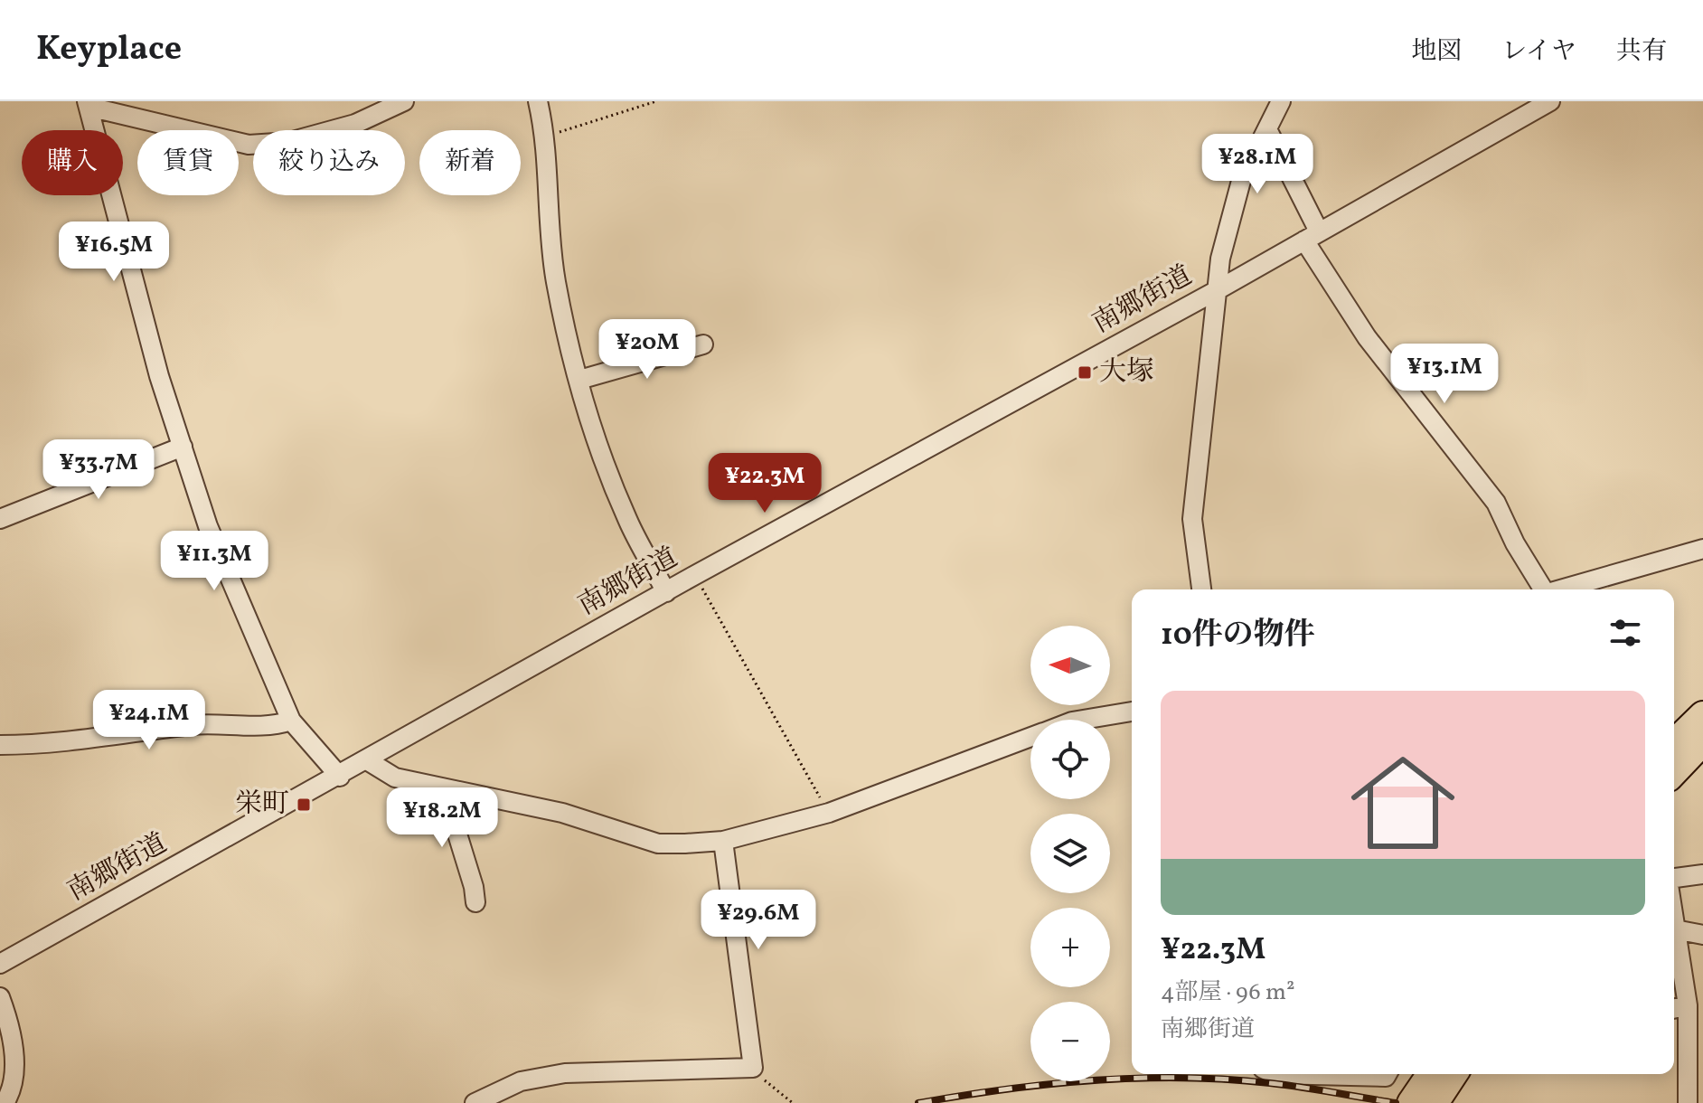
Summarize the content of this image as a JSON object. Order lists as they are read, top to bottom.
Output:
{
  "streets": {
    "street": ["南郷街道"]
  },
  "places": {
    "transit": ["大塚", "栄町"]
  },
  "north": "left",
  "page": {
    "header": "Keyplace",
    "nav": ["地図", "レイヤ", "共有"],
    "chip": [
      "購入",
      "賃貸",
      "絞り込み",
      "新着"
    ],
    "price": [
      "¥28.1M",
      "¥16.5M",
      "¥20M",
      "¥13.1M",
      "¥33.7M",
      "¥22.3M",
      "¥11.3M",
      "¥24.1M",
      "¥18.2M",
      "¥29.6M"
    ],
    "heading": "10件の物件",
    "map_buttons": ["+", "−"],
    "list": [
      {
        "name": "¥22.3M",
        "note": "4部屋 · 96 m² · 南郷街道"
      }
    ]
  }
}
